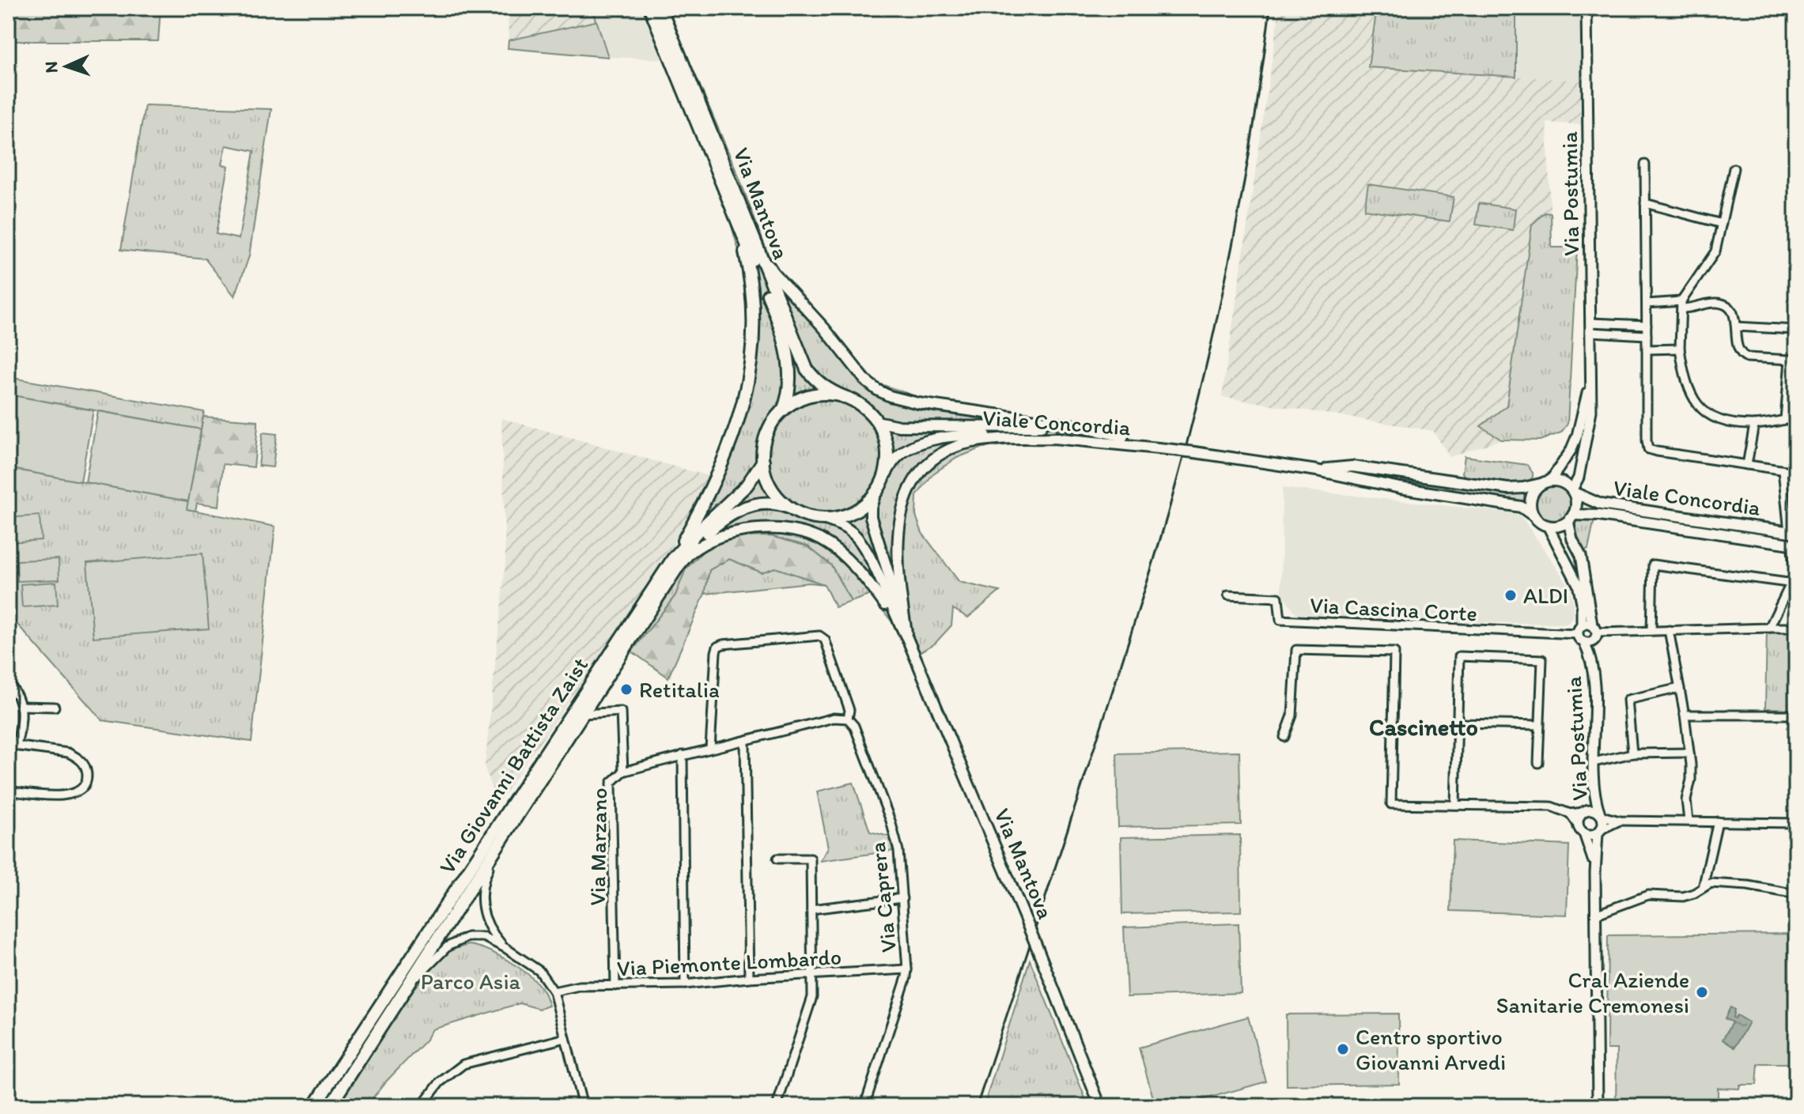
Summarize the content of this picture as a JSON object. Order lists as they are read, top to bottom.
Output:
{
  "streets": {
    "main road": ["Via Mantova", "Viale Concordia", "Via Giovanni Battista Zaist"],
    "street": [
      "Via Postumia",
      "Via Cascina Corte",
      "Via Marzano",
      "Via Caprera",
      "Via Piemonte Lombardo"
    ]
  },
  "crossings": [
    ["Via Postumia", "Viale Concordia"],
    ["Via Postumia", "Via Cascina Corte"],
    ["Via Mantova", "Viale Concordia"],
    ["Via Mantova", "Via Giovanni Battista Zaist"],
    ["Viale Concordia", "Via Giovanni Battista Zaist"],
    ["Via Giovanni Battista Zaist", "Via Marzano"],
    ["Via Marzano", "Via Piemonte Lombardo"],
    ["Via Caprera", "Via Piemonte Lombardo"]
  ],
  "districts": ["Cascinetto"],
  "parks": ["Parco Asia"],
  "places": [
    "ALDI",
    "Retitalia",
    "Cral Aziende Sanitarie Cremonesi",
    "Centro sportivo Giovanni Arvedi"
  ],
  "north": "left"
}
